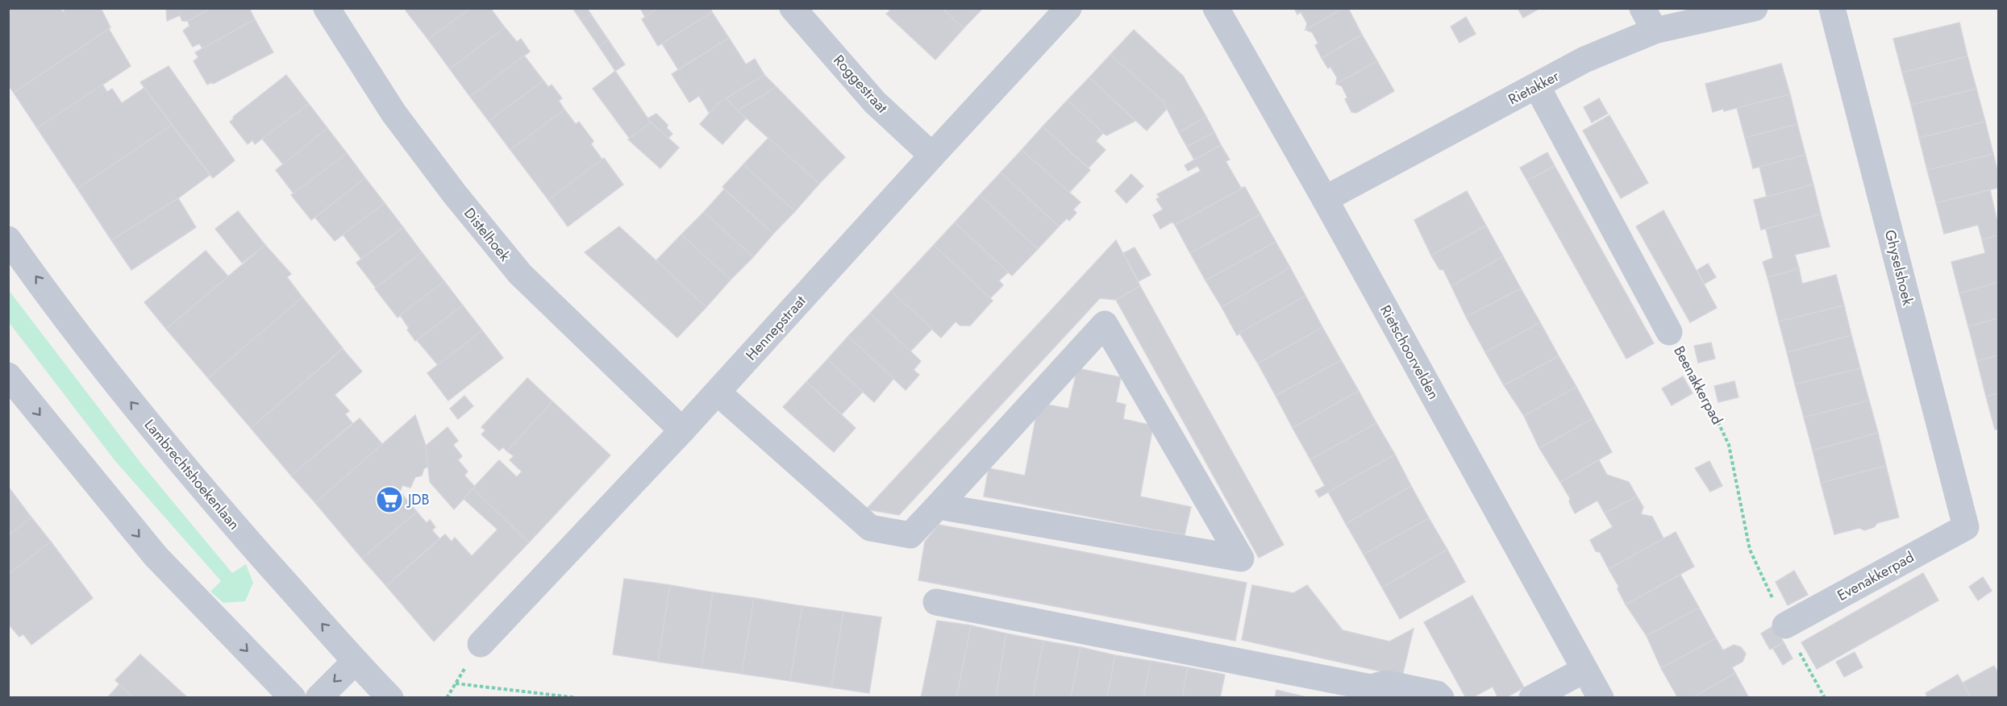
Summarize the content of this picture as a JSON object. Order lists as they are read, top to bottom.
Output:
{
  "streets": {
    "street": [
      "Roggestraat",
      "Rietakker",
      "Distelhoek",
      "Ghyselshoek",
      "Hennepstraat",
      "Rietschoorvelden",
      "Beenakkerpad",
      "Lambrechtshoekenlaan",
      "Evenakkerpad"
    ]
  },
  "crossings": [
    ["Roggestraat", "Hennepstraat"],
    ["Rietakker", "Rietschoorvelden"],
    ["Rietakker", "Beenakkerpad"],
    ["Distelhoek", "Hennepstraat"],
    ["Ghyselshoek", "Evenakkerpad"],
    ["Beenakkerpad", "Evenakkerpad"]
  ],
  "places": {
    "supermarket": ["JDB"]
  }
}
